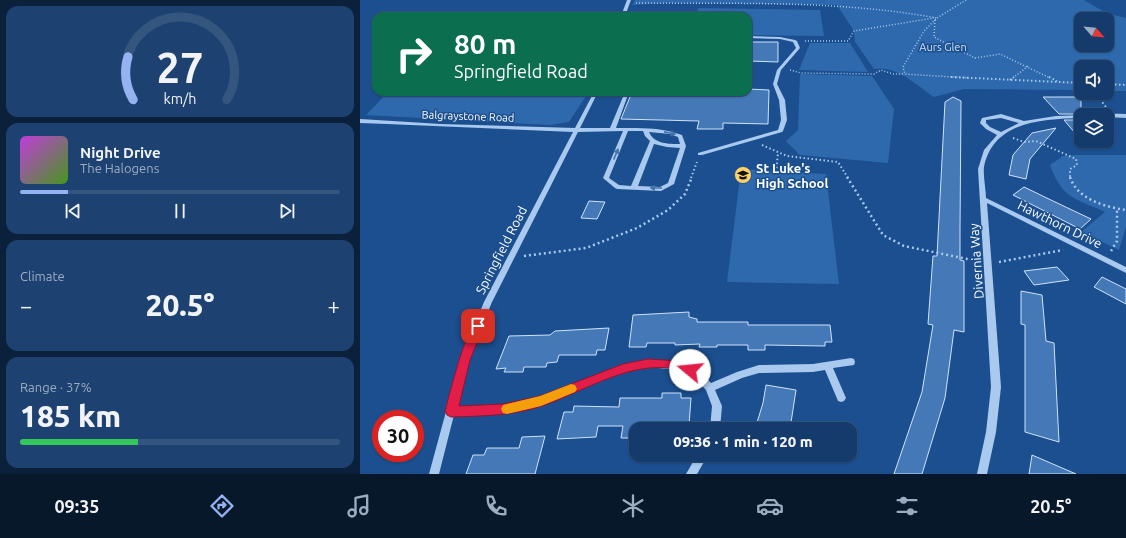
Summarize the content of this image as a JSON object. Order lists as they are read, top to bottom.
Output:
{
  "streets": {
    "street": [
      "Balgraystone Road",
      "Hawthorn Drive",
      "Springfield Road",
      "Divernia Way"
    ]
  },
  "crossings": [
    ["Balgraystone Road", "Springfield Road"],
    ["Hawthorn Drive", "Divernia Way"]
  ],
  "parks": ["Aurs Glen"],
  "places": {
    "school or university": ["St Luke's High School"]
  },
  "north": "bottom right",
  "page": {
    "turn": ["80 m", "Springfield Road"],
    "song": ["Night Drive", "The Halogens"],
    "tile": [
      "Climate",
      ["Range · 37%", "185 km"]
    ],
    "heat": ["−", "20.5°", "+"],
    "limit": "30",
    "trip": "09:36 · 1 min · 120 m",
    "tabs": ["09:35", "20.5°"],
    "gauge": ["27", "km/h"]
  }
}
